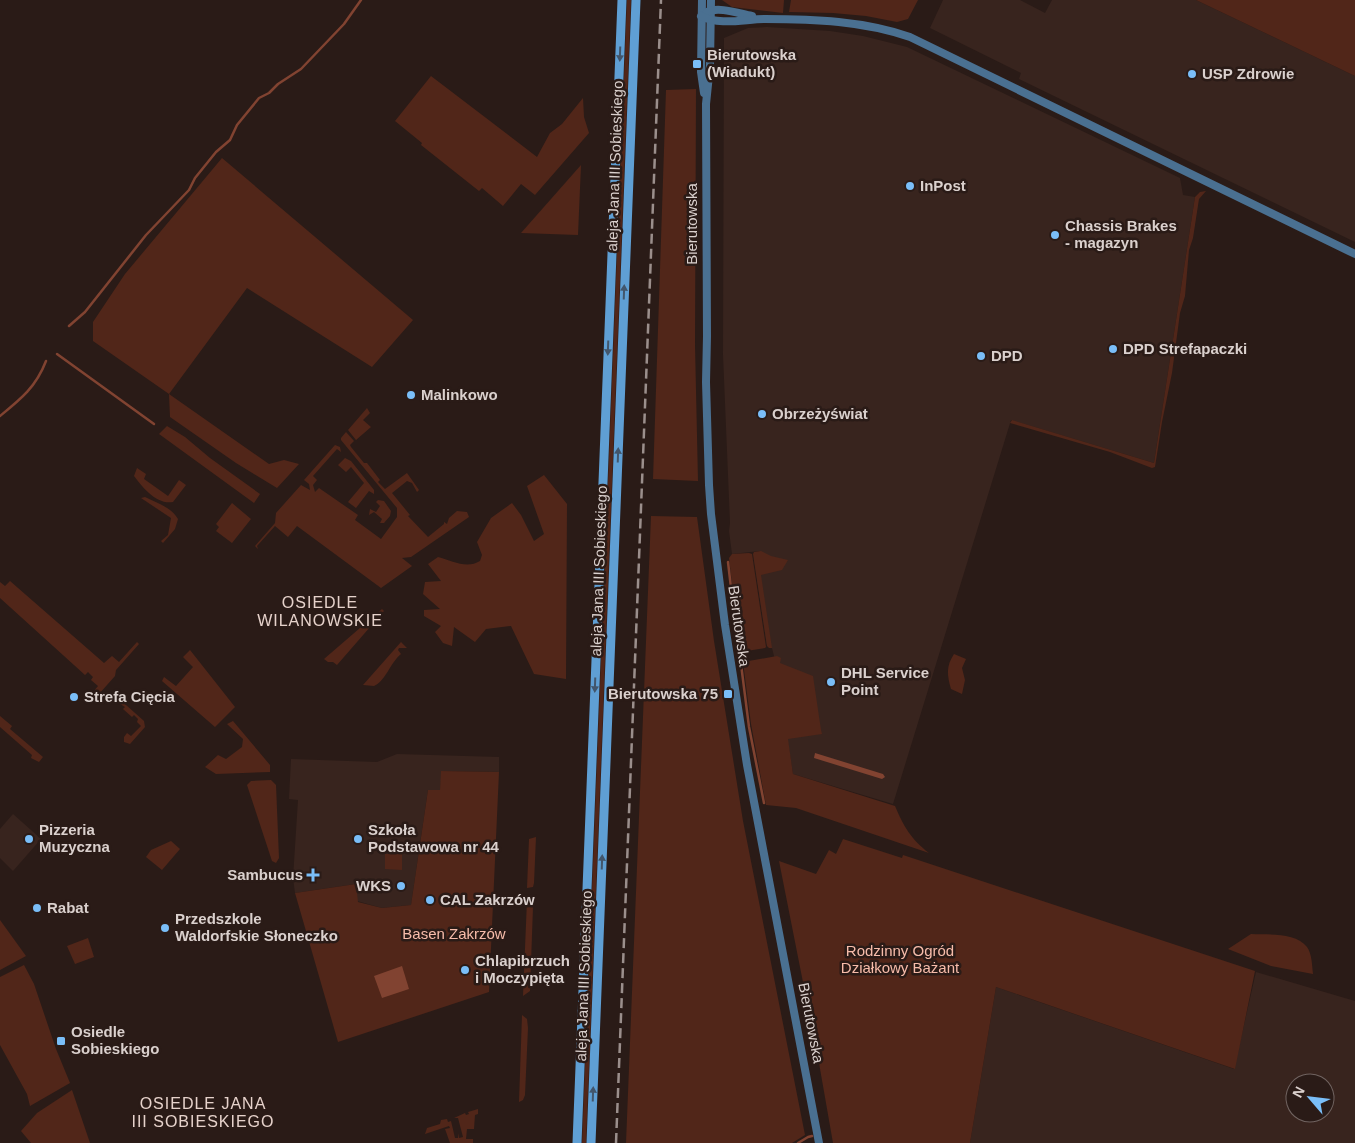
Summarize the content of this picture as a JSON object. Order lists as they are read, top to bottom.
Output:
{
  "streets": {
    "main road": ["aleja Jana III Sobieskiego"],
    "street": ["Bierutowska"]
  },
  "districts": ["OSIEDLE WILANOWSKIE", "OSIEDLE JANA III SOBIESKIEGO"],
  "parks": ["Basen Zakrzów", "Rodzinny Ogród Działkowy Bażant"],
  "places": {
    "transit": ["Bierutowska (Wiadukt)", "Bierutowska 75", "Osiedle Sobieskiego"],
    "other": [
      "USP Zdrowie",
      "InPost",
      "Chassis Brakes - magazyn",
      "DPD Strefapaczki",
      "DPD",
      "Malinkowo",
      "Obrzeżyświat",
      "DHL Service Point",
      "Strefa Cięcia",
      "Pizzeria Muzyczna",
      "Szkoła Podstawowa nr 44",
      "WKS",
      "CAL Zakrzów",
      "Rabat",
      "Przedszkole Waldorfskie Słoneczko",
      "Chlapibrzuch i Moczypięta"
    ],
    "health": ["Sambucus"]
  },
  "north": "top left"
}
